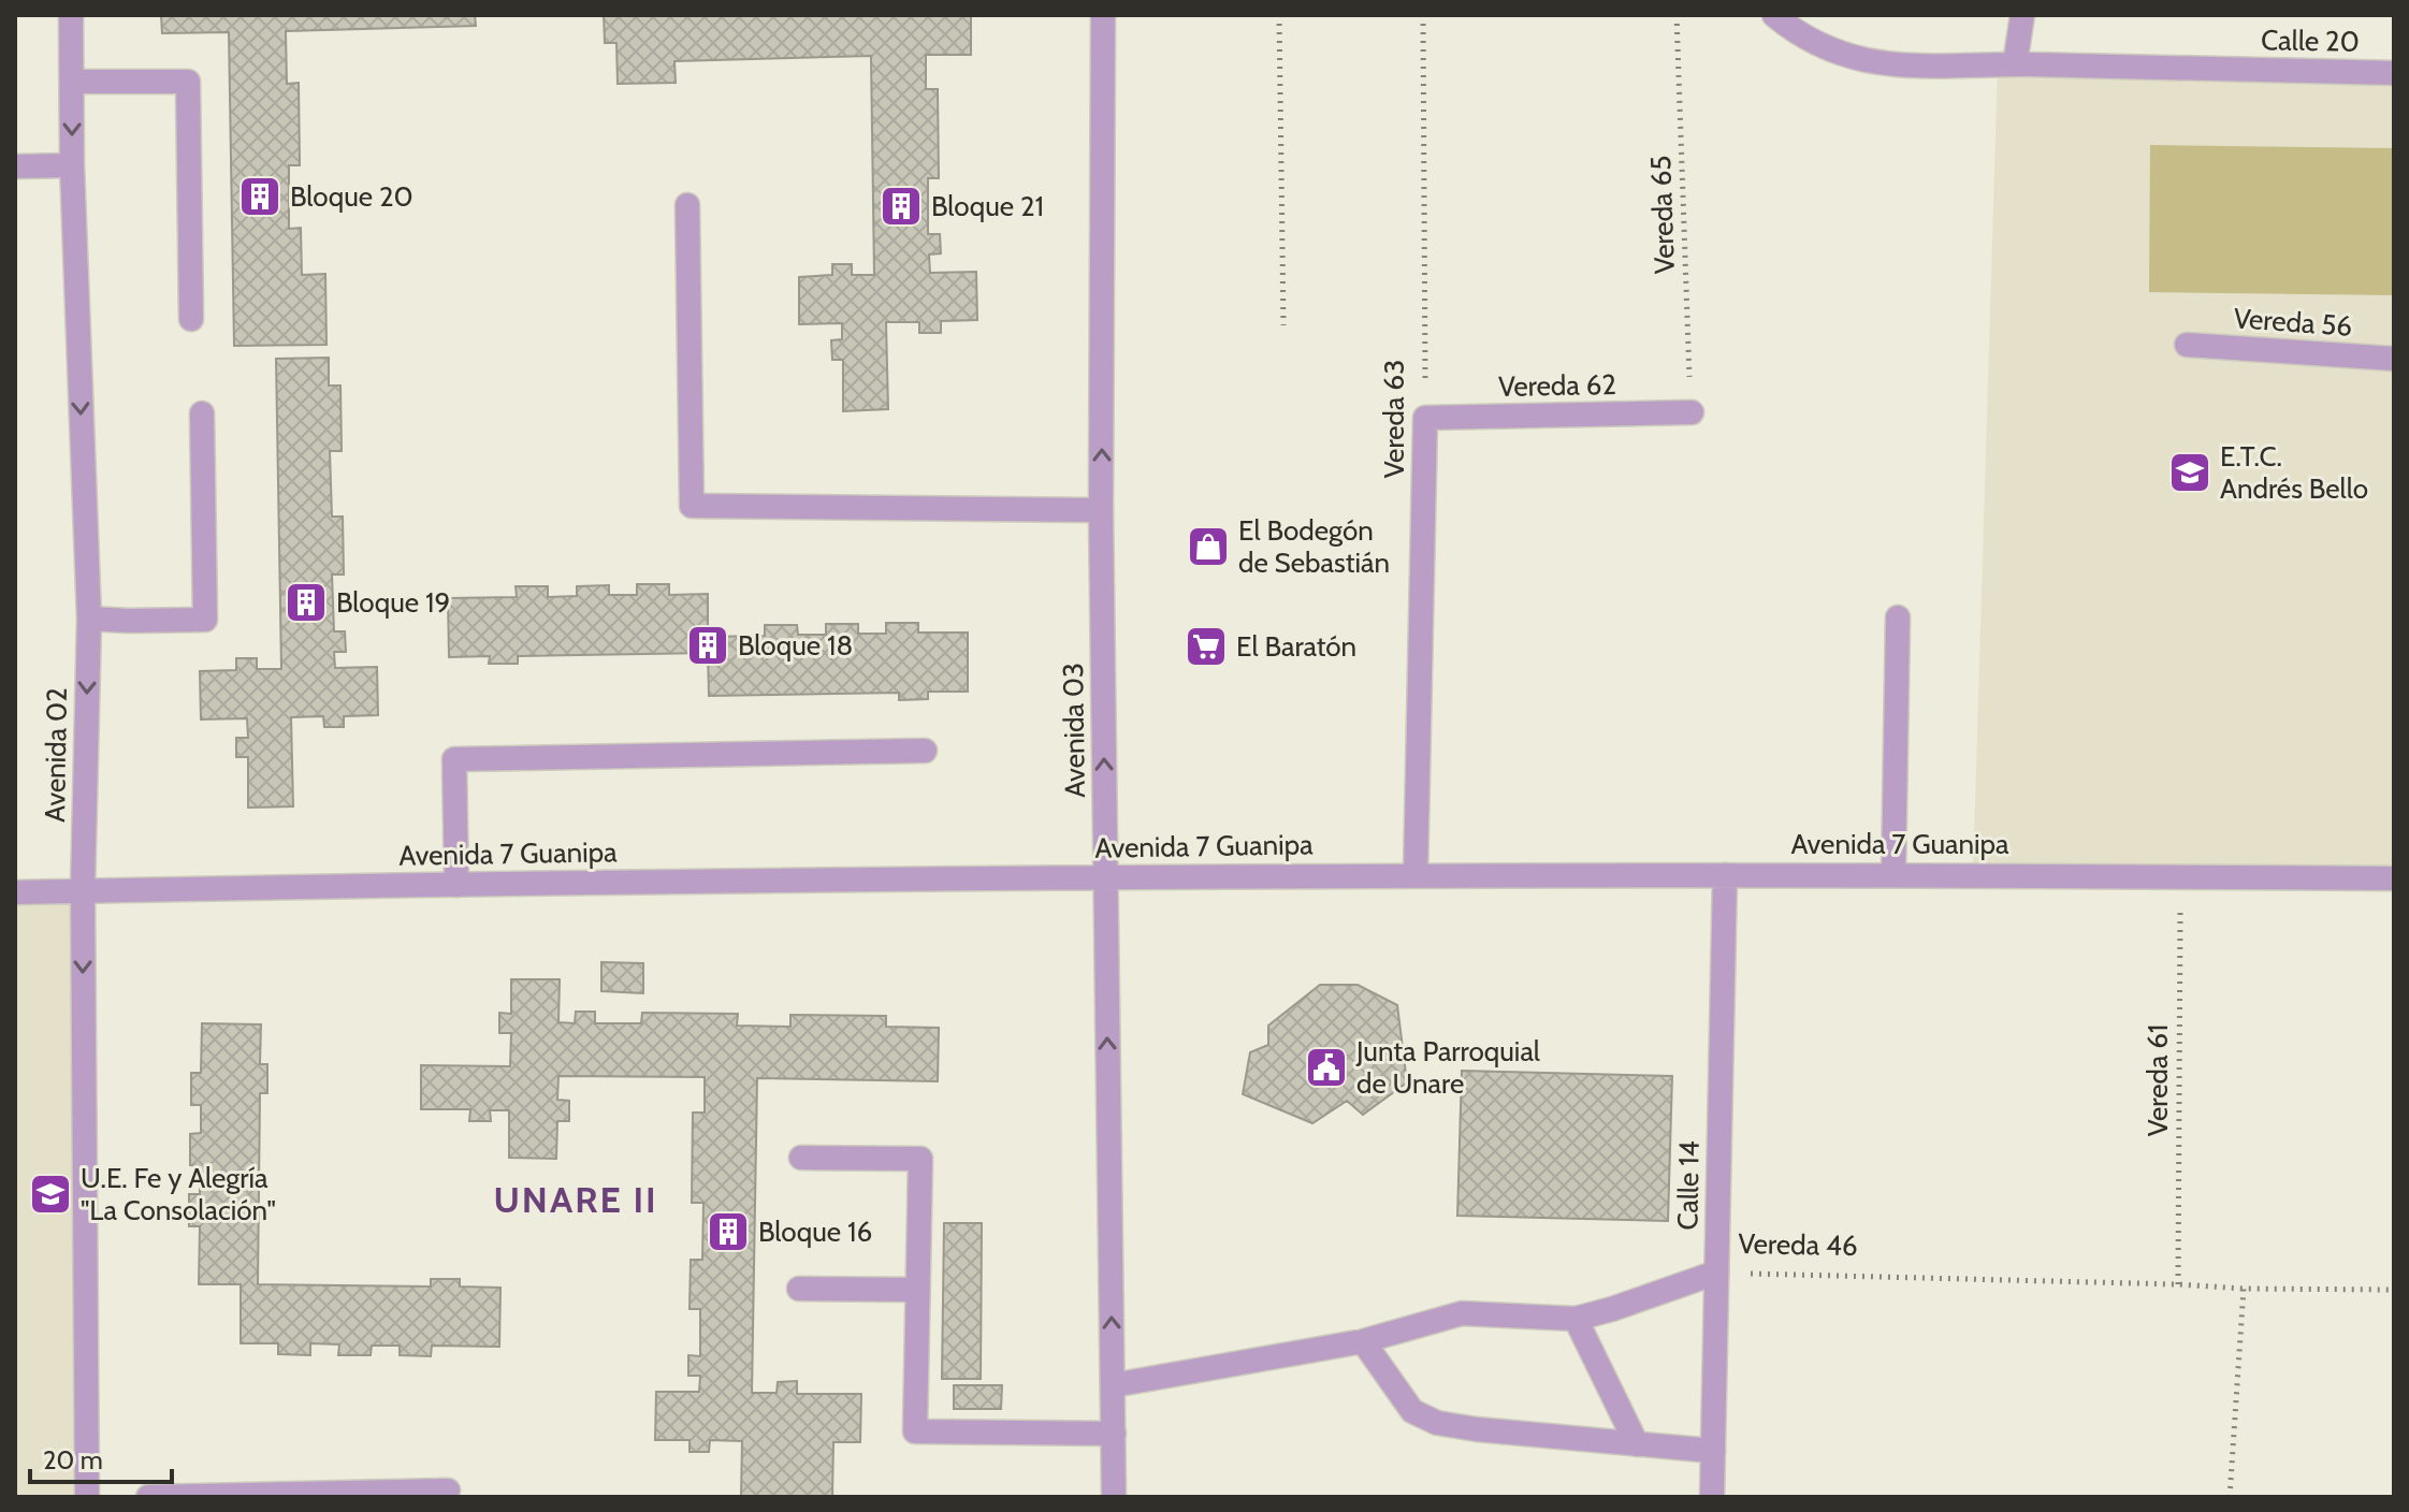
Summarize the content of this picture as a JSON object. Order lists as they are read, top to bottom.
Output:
{
  "streets": {
    "street": [
      "Calle 20",
      "Vereda 56",
      "Vereda 62",
      "Vereda 63",
      "Avenida 03",
      "Avenida 02",
      "Avenida 7 Guanipa",
      "Calle 14",
      "Vereda 46"
    ],
    "path": ["Vereda 65", "Vereda 61"]
  },
  "crossings": [
    ["Vereda 65", "Vereda 62"],
    ["Vereda 62", "Vereda 63"],
    ["Vereda 63", "Avenida 7 Guanipa"],
    ["Avenida 03", "Avenida 7 Guanipa"],
    ["Avenida 03", "Vereda 46"],
    ["Avenida 02", "Avenida 7 Guanipa"],
    ["Avenida 7 Guanipa", "Vereda 61"],
    ["Avenida 7 Guanipa", "Calle 14"],
    ["Vereda 61", "Vereda 46"],
    ["Calle 14", "Vereda 46"]
  ],
  "one_way": ["Avenida 03", "Avenida 02"],
  "districts": ["UNARE II"],
  "places": {
    "building": [
      "Bloque 20",
      "Bloque 21",
      "Bloque 19",
      "Bloque 18",
      "Bloque 16"
    ],
    "school or university": ["E.T.C. Andrés Bello", "U.E. Fe y Alegría \"La Consolación\""],
    "shop": ["El Bodegón de Sebastián"],
    "supermarket": ["El Baratón"],
    "public building": ["Junta Parroquial de Unare"]
  },
  "scale_bar": "20 m"
}
